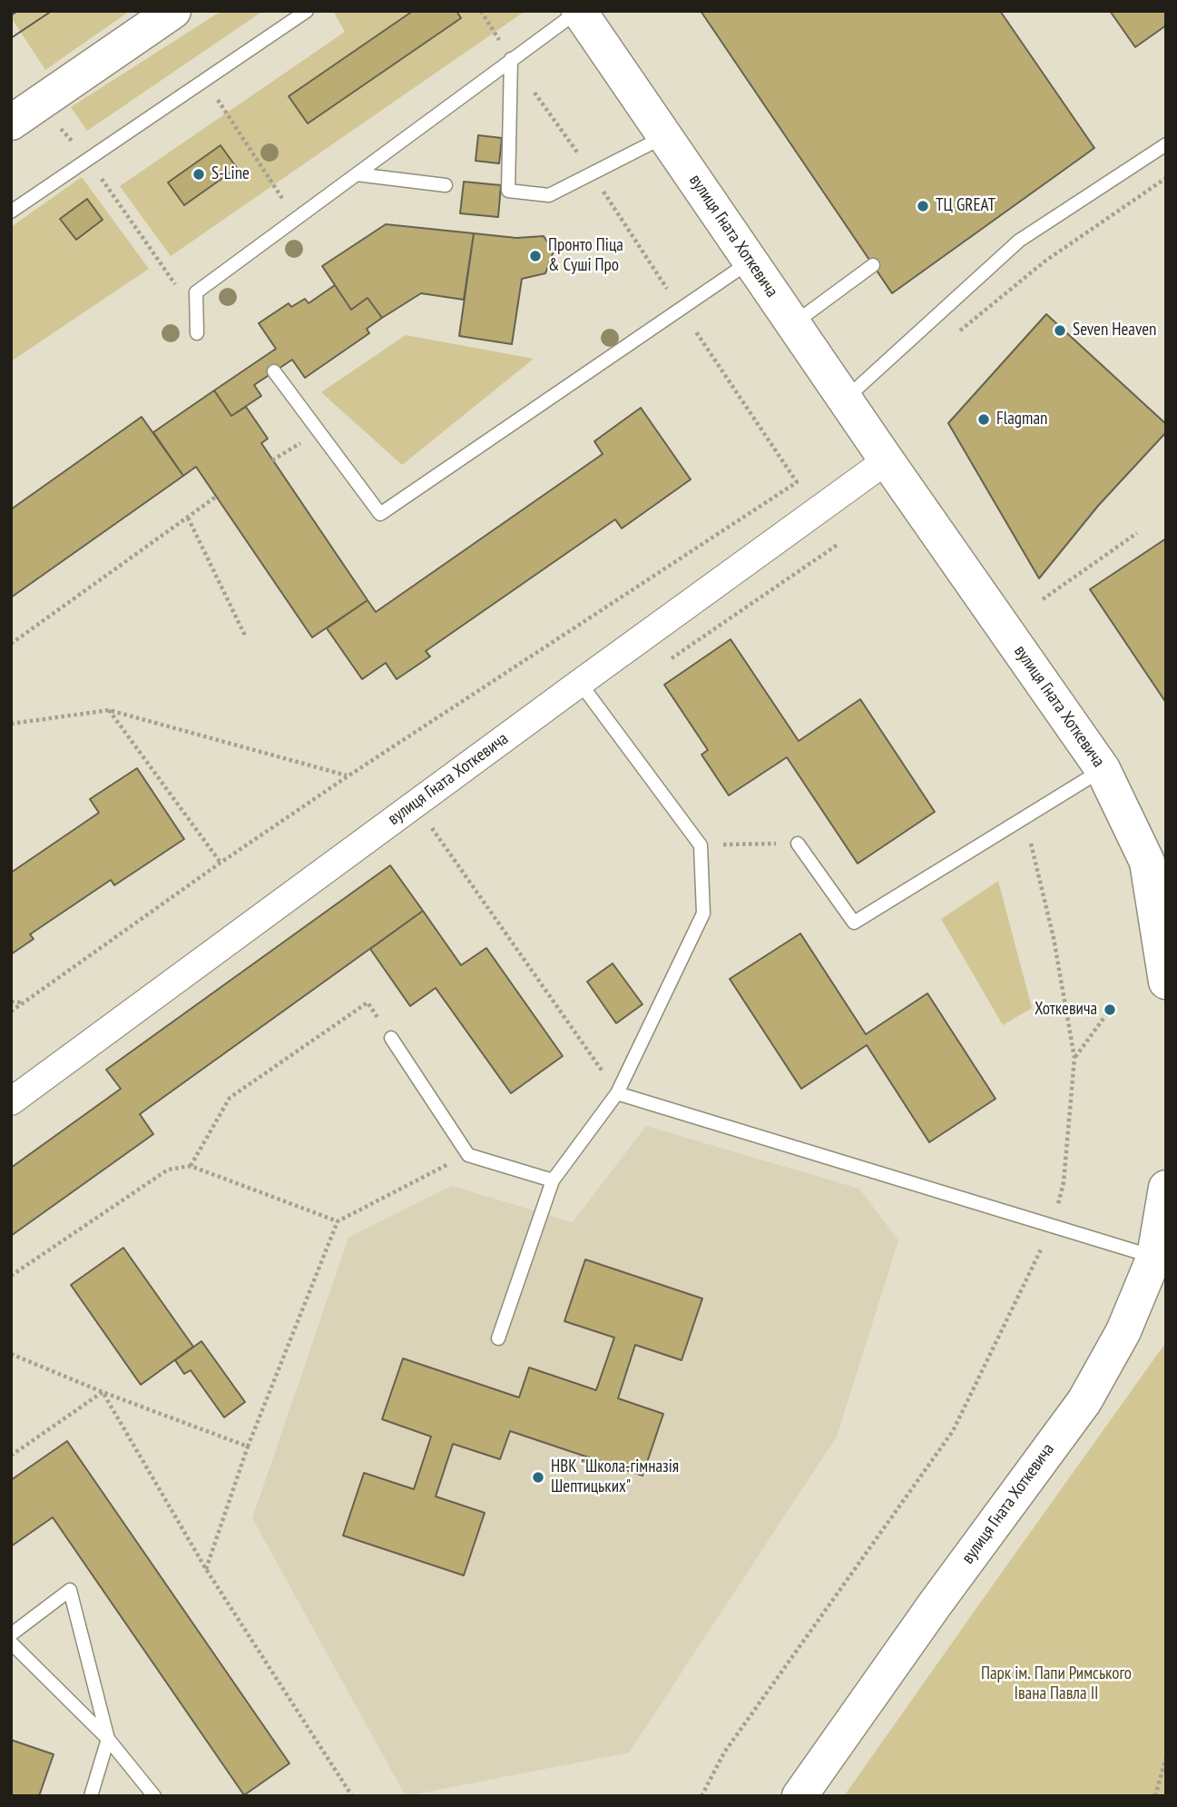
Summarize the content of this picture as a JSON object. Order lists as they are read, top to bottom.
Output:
{
  "streets": {
    "street": ["вулиця Гната Хоткевича"]
  },
  "parks": ["Парк ім. Папи Римського Івана Павла ІІ"],
  "places": [
    "S-Line",
    "ТЦ GREAT",
    "Пронто Піца & Суші Про",
    "Seven Heaven",
    "Flagman",
    "Хоткевича",
    "НВК \"Школа-гімназія Шептицьких\""
  ]
}
